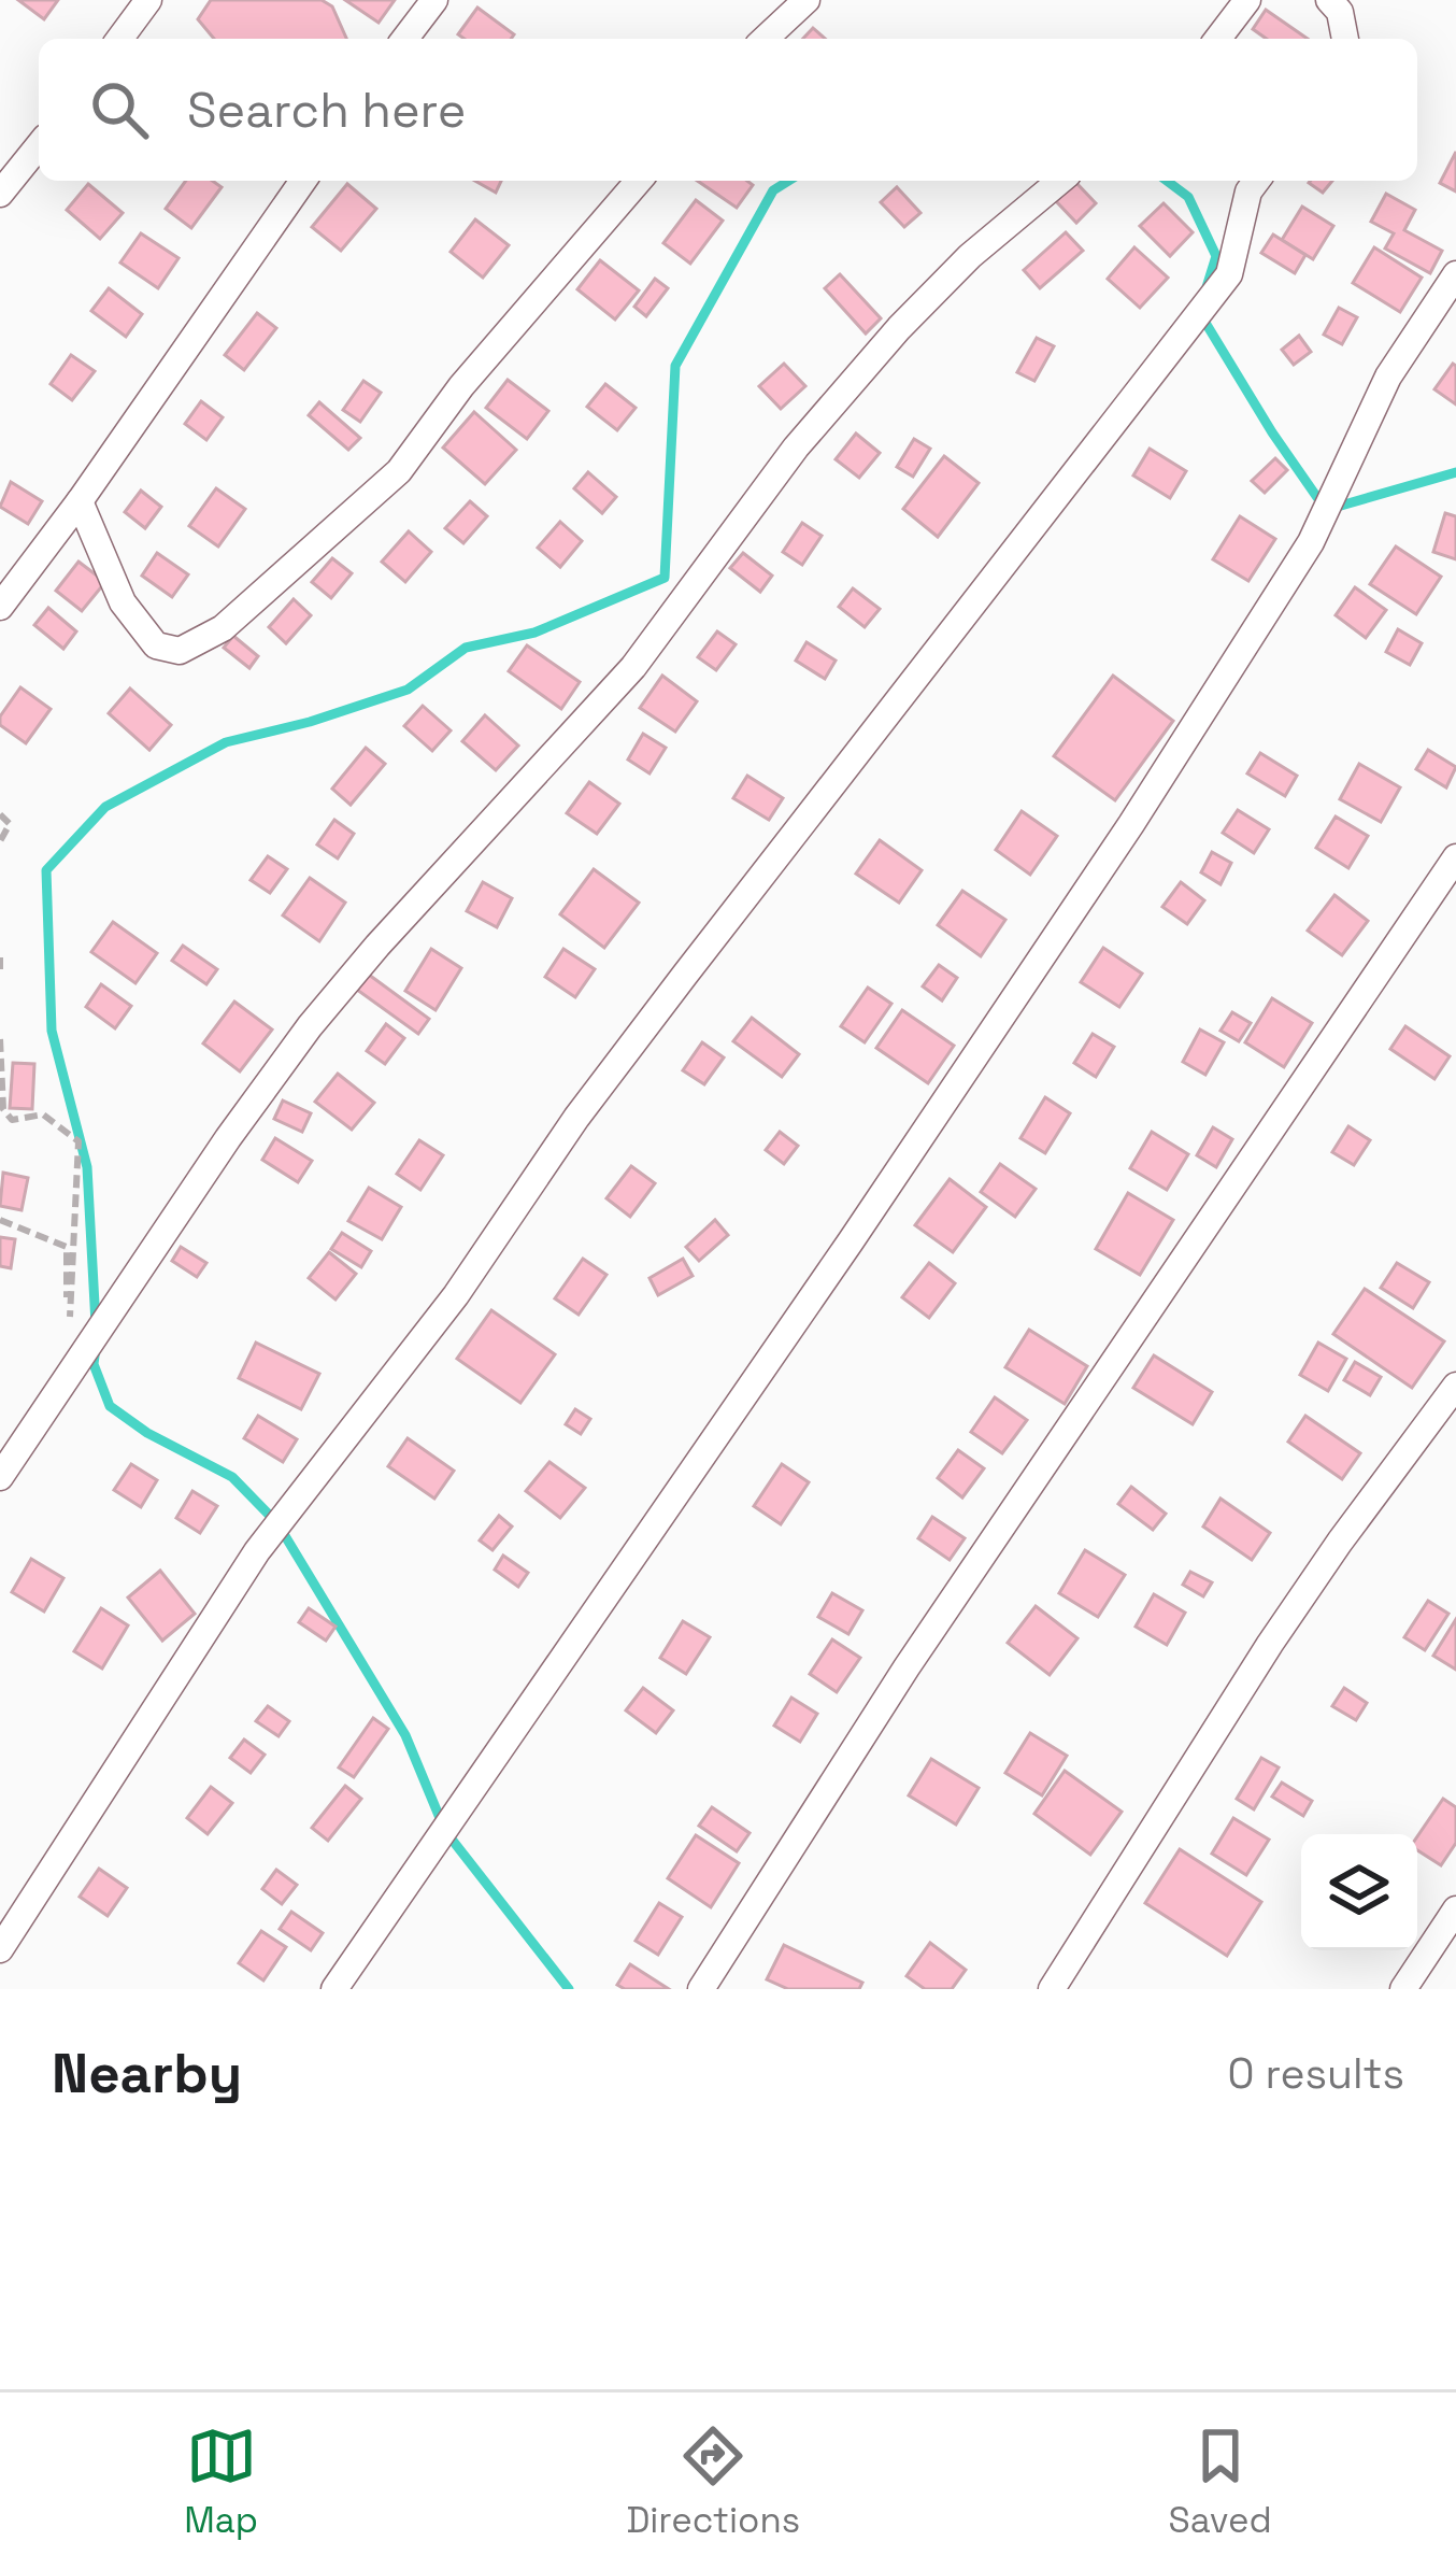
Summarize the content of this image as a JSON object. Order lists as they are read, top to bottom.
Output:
{
  "page": {
    "search": "Search here",
    "heading": ["Nearby", "0 results"],
    "nav": ["Map", "Directions", "Saved"]
  }
}
